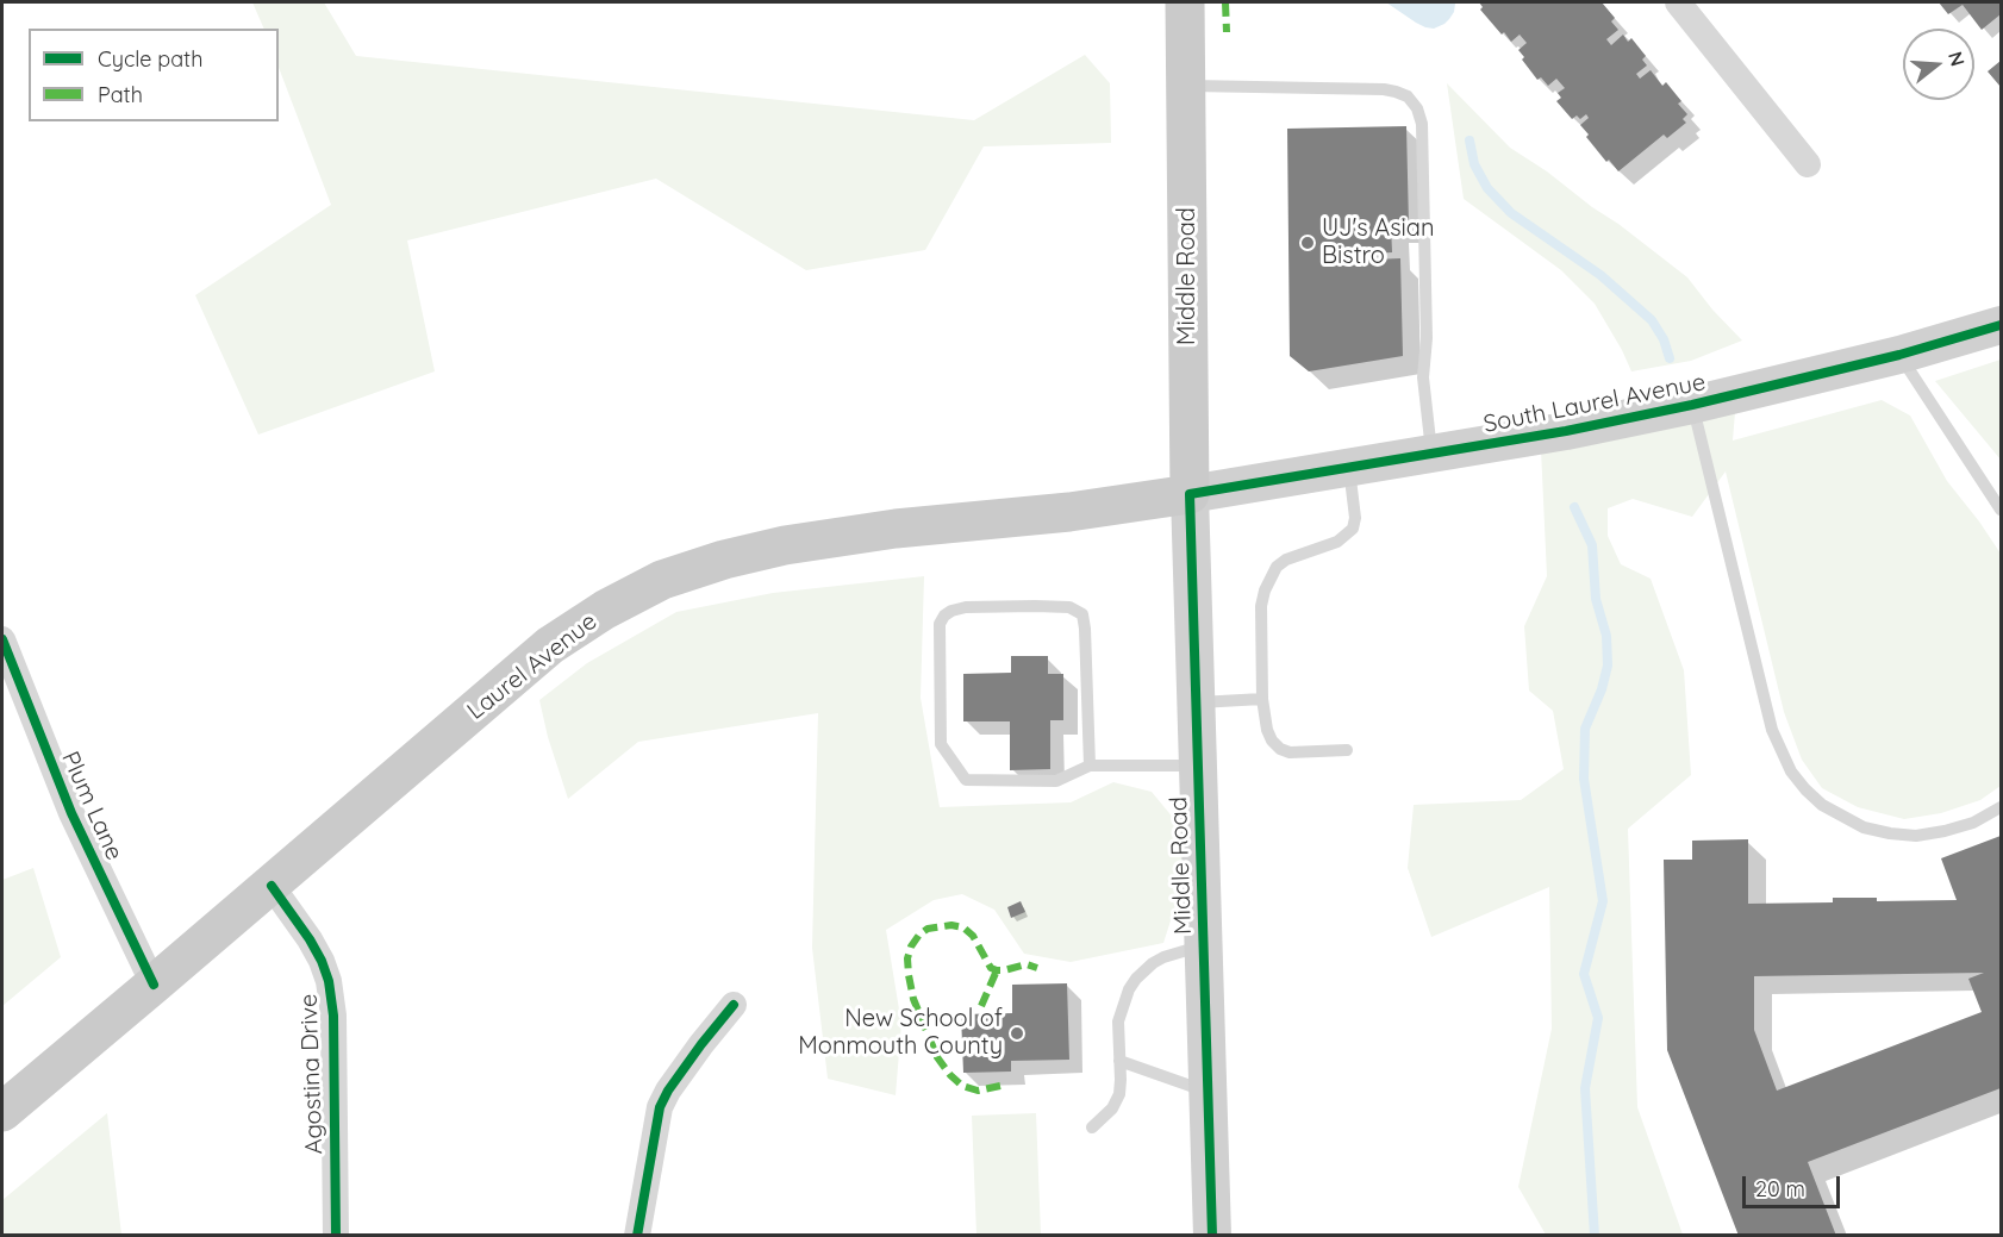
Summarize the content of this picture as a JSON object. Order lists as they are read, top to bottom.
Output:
{
  "streets": {
    "main road": ["Middle Road", "Laurel Avenue"],
    "street": ["South Laurel Avenue", "Plum Lane", "Agostina Drive"]
  },
  "crossings": [
    ["Middle Road", "South Laurel Avenue"],
    ["Middle Road", "Laurel Avenue"],
    ["South Laurel Avenue", "Laurel Avenue"],
    ["Laurel Avenue", "Plum Lane"],
    ["Laurel Avenue", "Agostina Drive"]
  ],
  "places": ["UJ's Asian Bistro", "New School of Monmouth County"],
  "legend": ["Cycle path", "Path"],
  "scale_bar": "20 m",
  "north": "right"
}
